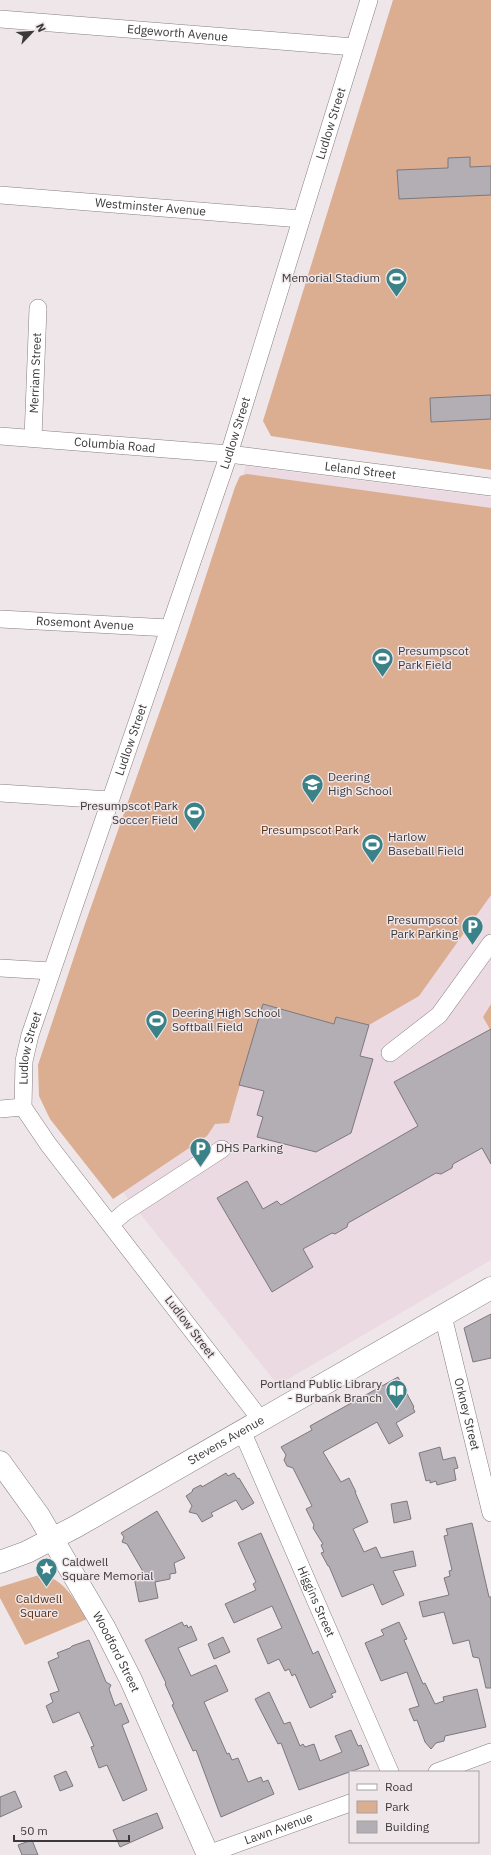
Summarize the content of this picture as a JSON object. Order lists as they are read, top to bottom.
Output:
{
  "streets": {
    "main road": ["Stevens Avenue", "Woodford Street"],
    "street": [
      "Edgeworth Avenue",
      "Ludlow Street",
      "Westminster Avenue",
      "Merriam Street",
      "Columbia Road",
      "Leland Street",
      "Rosemont Avenue",
      "Orkney Street",
      "Higgins Street",
      "Lawn Avenue"
    ]
  },
  "crossings": [
    ["Edgeworth Avenue", "Ludlow Street"],
    ["Ludlow Street", "Westminster Avenue"],
    ["Ludlow Street", "Columbia Road"],
    ["Ludlow Street", "Leland Street"],
    ["Ludlow Street", "Rosemont Avenue"],
    ["Ludlow Street", "Stevens Avenue"],
    ["Merriam Street", "Columbia Road"],
    ["Columbia Road", "Leland Street"],
    ["Orkney Street", "Stevens Avenue"],
    ["Stevens Avenue", "Higgins Street"],
    ["Stevens Avenue", "Woodford Street"],
    ["Woodford Street", "Lawn Avenue"]
  ],
  "parks": ["Presumpscot Park", "Caldwell Square"],
  "places": {
    "sports": [
      "Memorial Stadium",
      "Presumpscot Park Field",
      "Presumpscot Park Soccer Field",
      "Harlow Baseball Field",
      "Deering High School Softball Field"
    ],
    "school or university": ["Deering High School"],
    "parking": ["Presumpscot Park Parking", "DHS Parking"],
    "library": ["Portland Public Library - Burbank Branch"],
    "place": ["Caldwell Square Memorial"]
  },
  "legend": ["Road", "Park", "Building"],
  "scale_bar": "50 m",
  "north": "top right"
}
